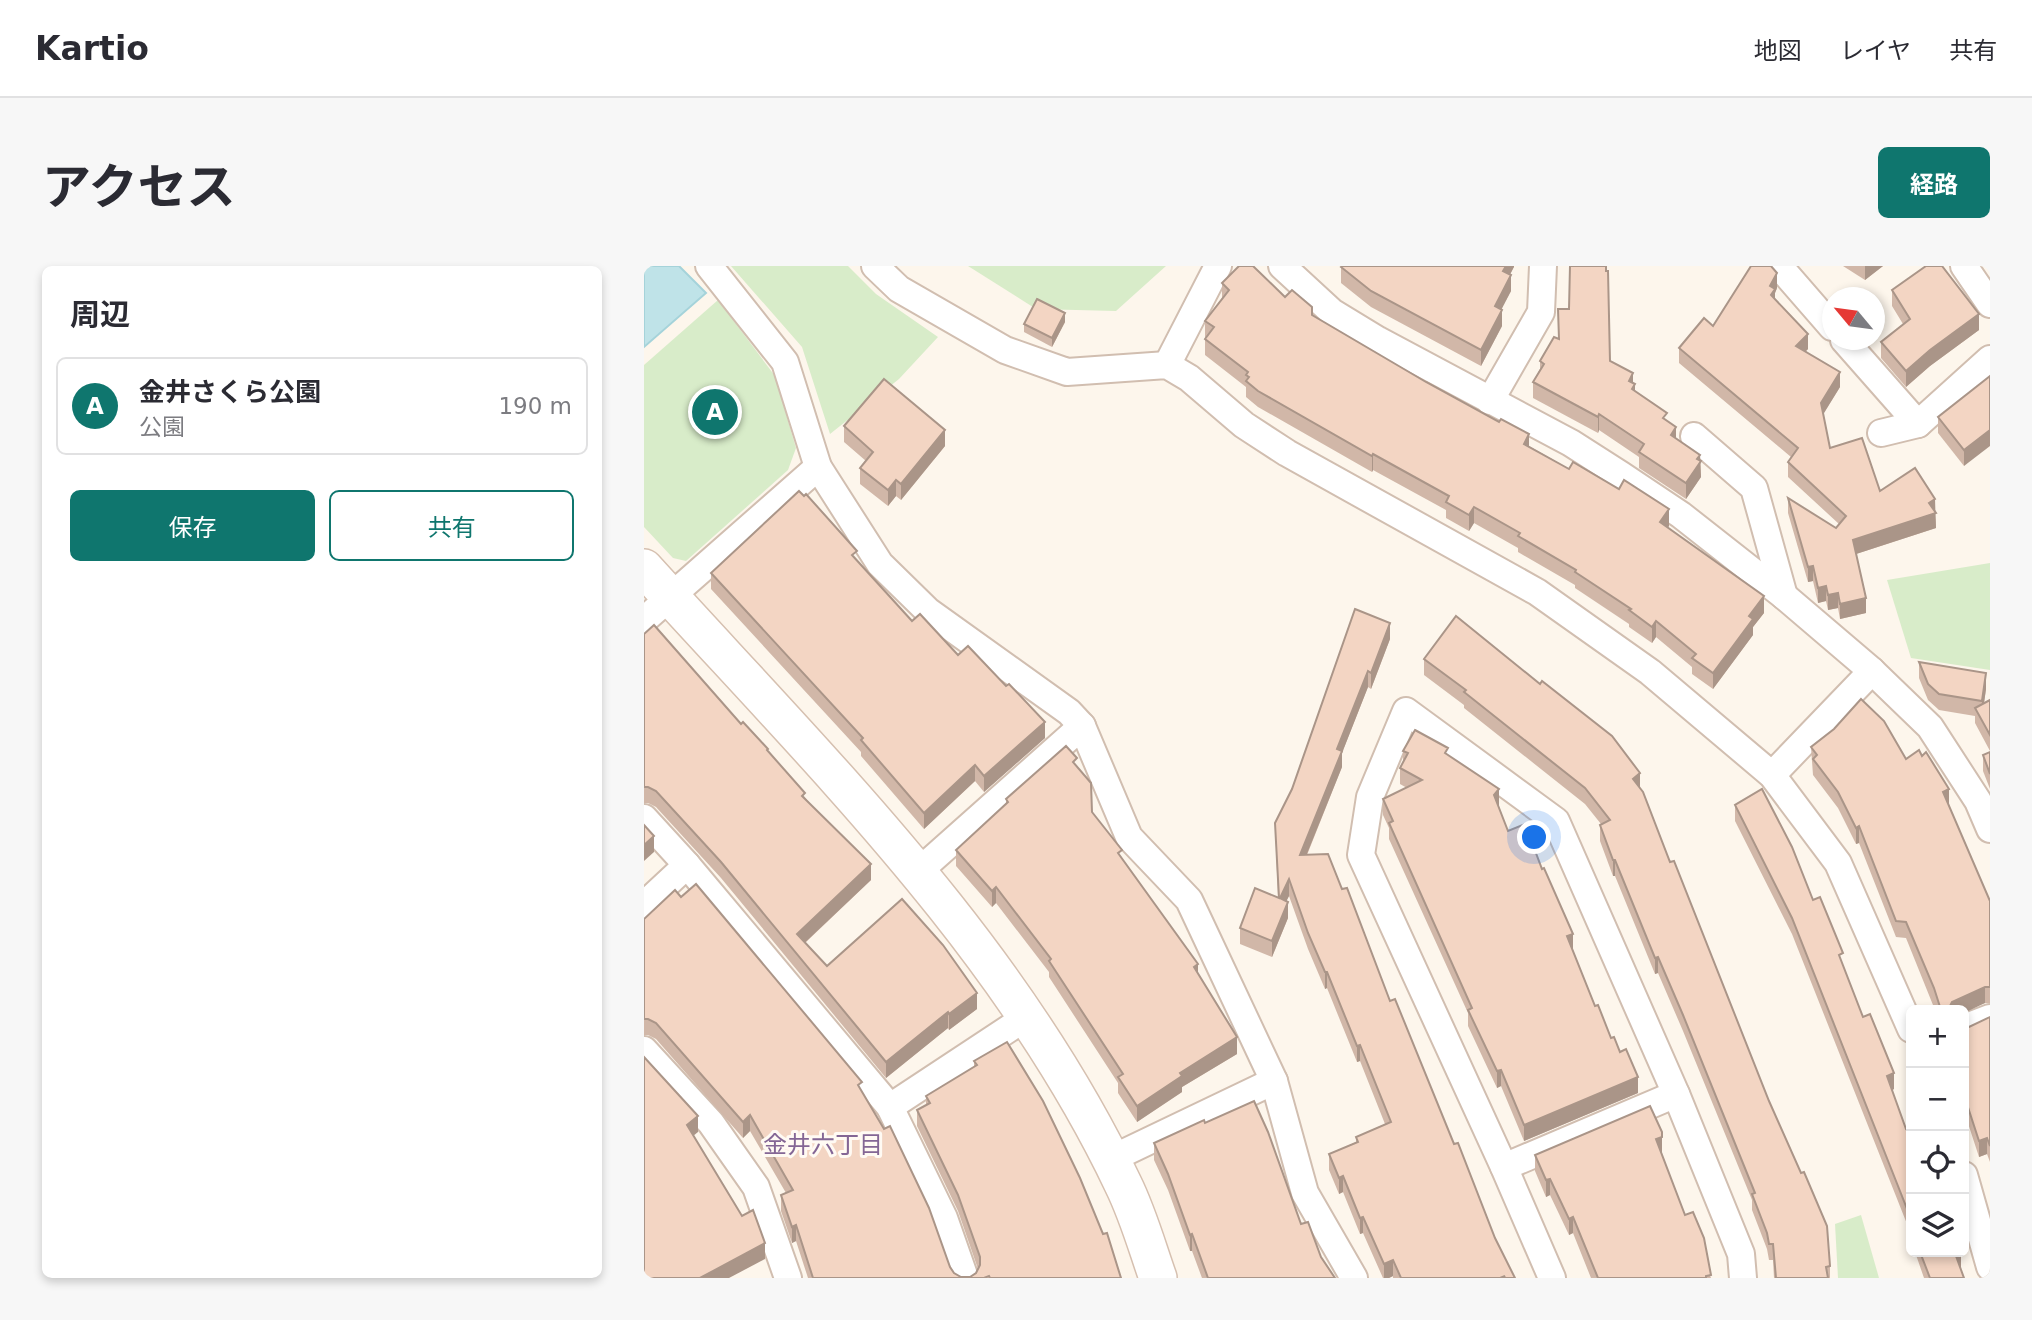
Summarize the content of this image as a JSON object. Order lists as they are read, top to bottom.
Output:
{
  "districts": ["金井六丁目"],
  "north": "top left",
  "page": {
    "header": "Kartio",
    "nav": ["地図", "レイヤ", "共有"],
    "title": "アクセス",
    "buttons": [
      "経路",
      ["保存", "共有"]
    ],
    "heading": "周辺",
    "list": [
      {
        "mark": "A",
        "name": "金井さくら公園",
        "note": "公園",
        "value": "190 m"
      }
    ],
    "pins": "A",
    "map_buttons": ["+", "−"]
  }
}
